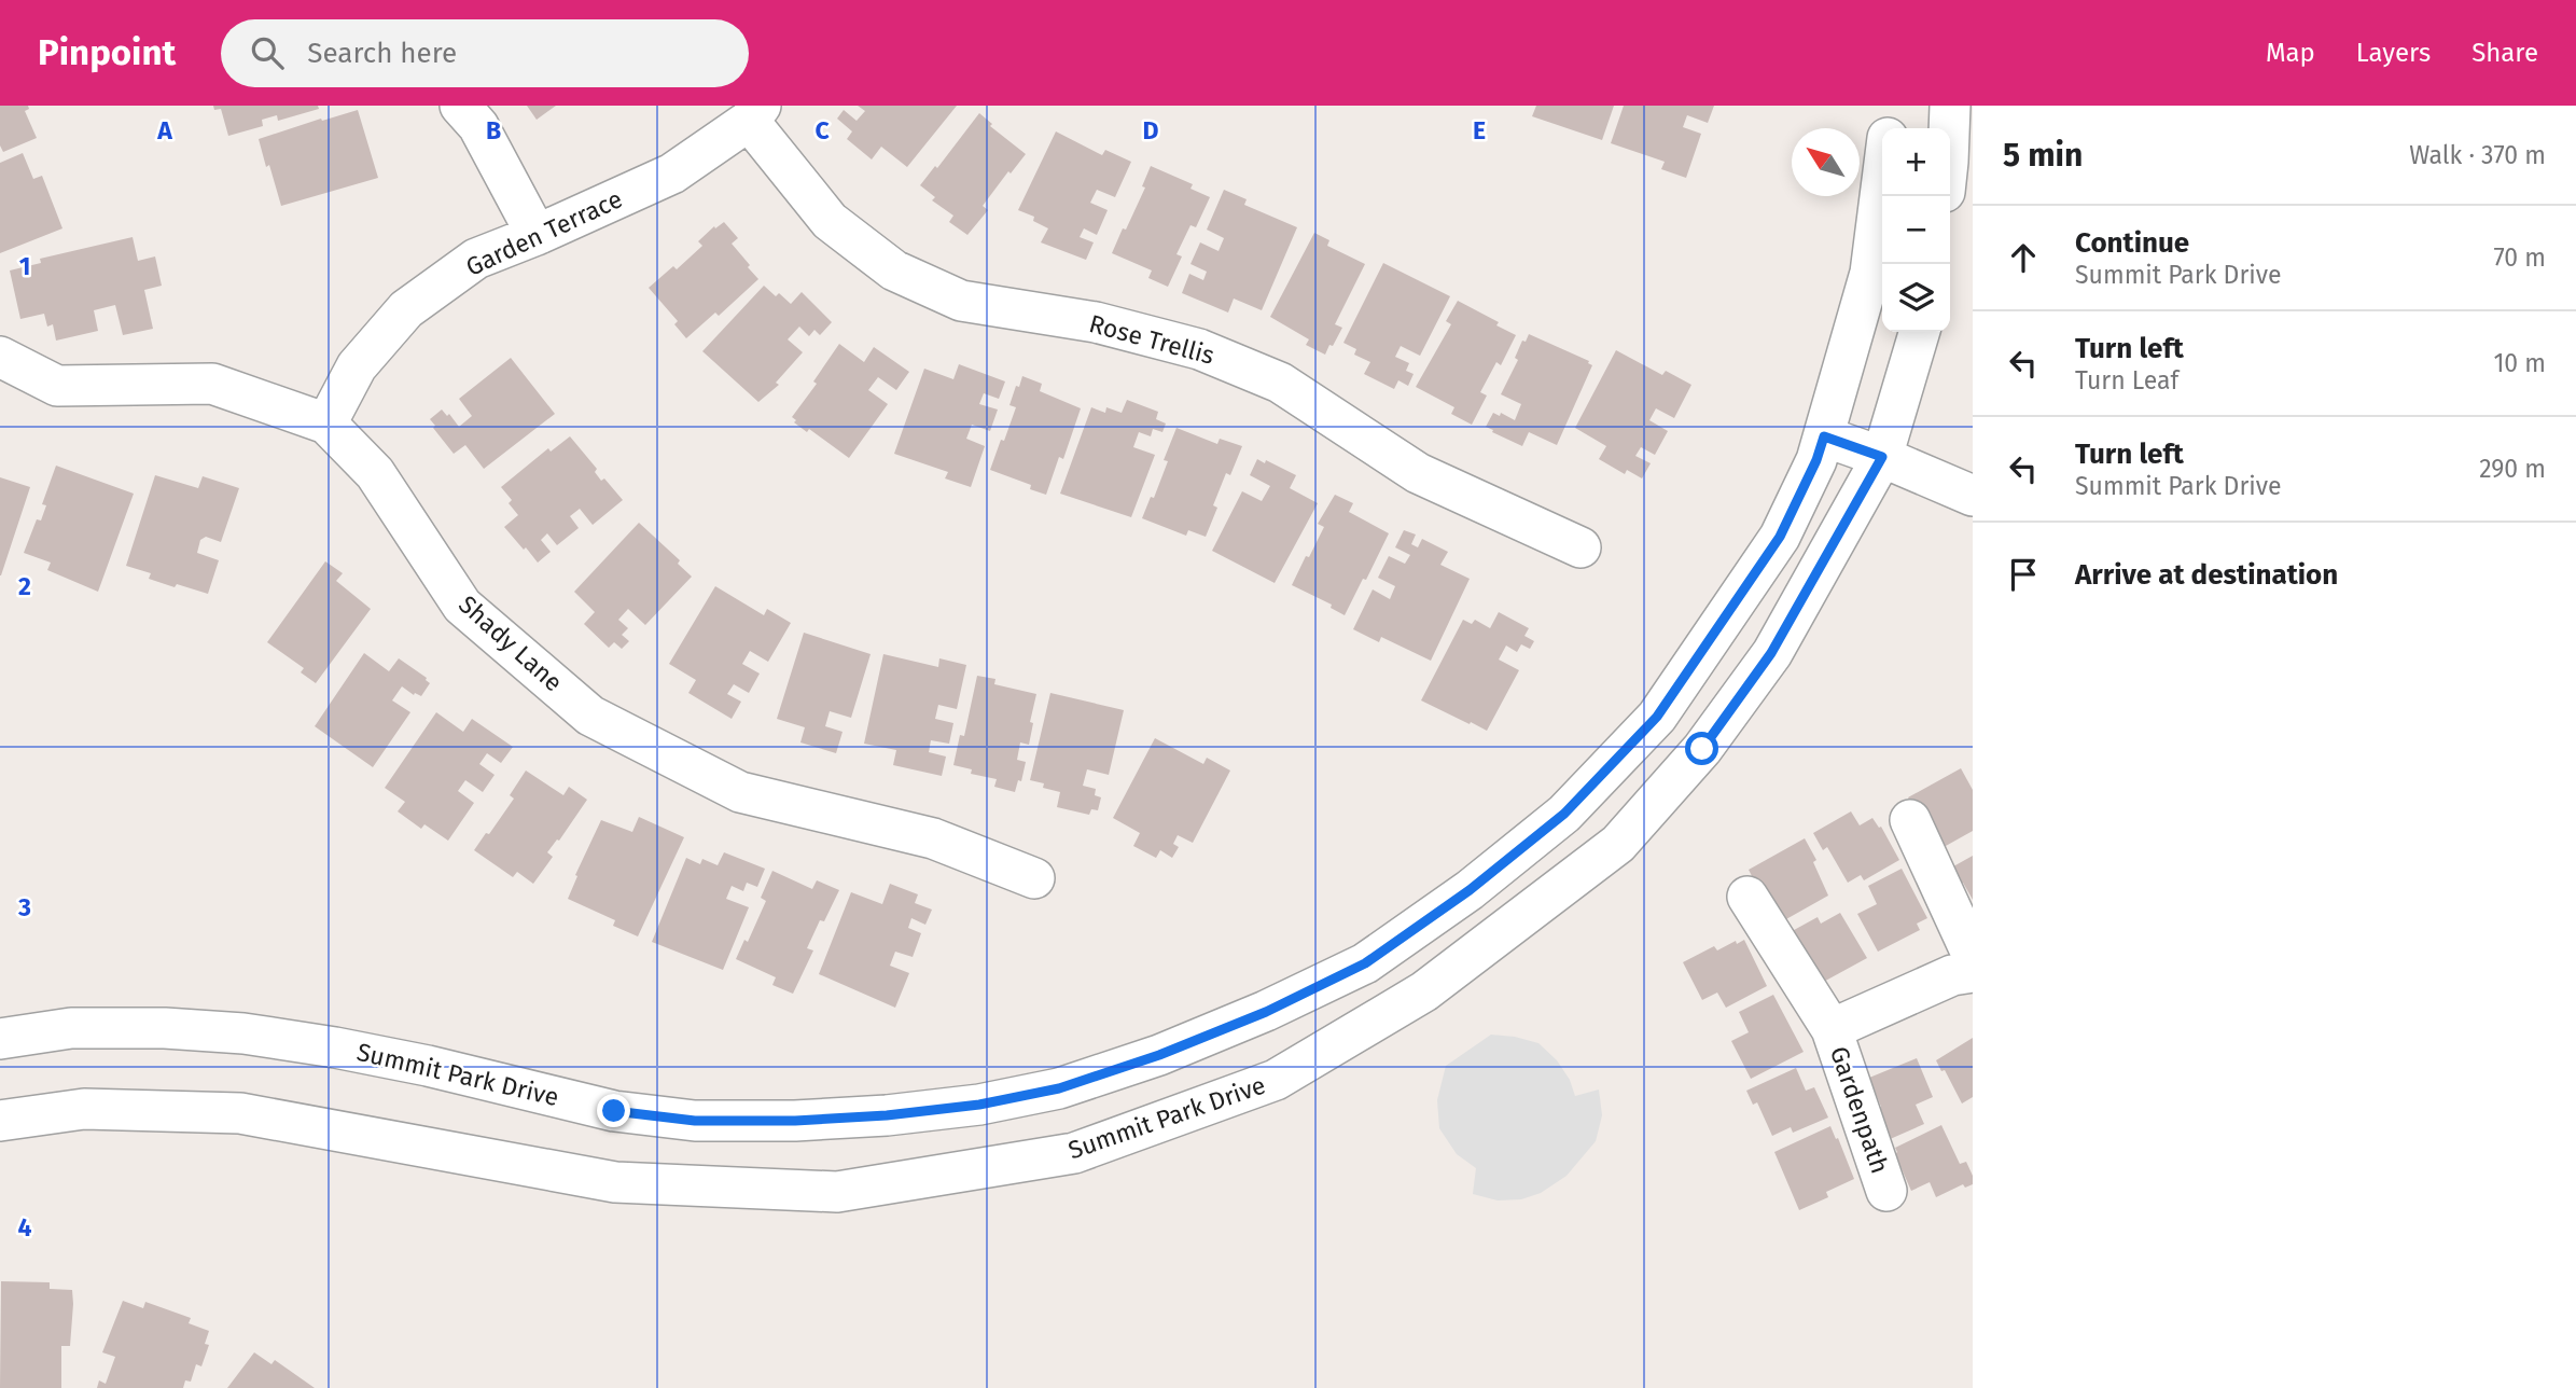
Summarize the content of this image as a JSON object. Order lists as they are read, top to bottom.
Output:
{
  "streets": {
    "street": [
      "Garden Terrace",
      "Rose Trellis",
      "Shady Lane",
      "Summit Park Drive",
      "Gardenpath"
    ]
  },
  "crossings": [
    ["Garden Terrace", "Rose Trellis"],
    ["Garden Terrace", "Shady Lane"]
  ],
  "north": "top left",
  "page": {
    "header": "Pinpoint",
    "search": "Search here",
    "nav": ["Map", "Layers", "Share"],
    "heading": ["5 min", "Walk · 370 m"],
    "map_buttons": ["+", "−"],
    "list": [
      ["Continue", "Summit Park Drive", "70 m"],
      ["Turn left", "Turn Leaf", "10 m"],
      ["Turn left", "Summit Park Drive", "290 m"],
      "Arrive at destination"
    ]
  },
  "grid": {
    "columns": [
      "A",
      "B",
      "C",
      "D",
      "E"
    ],
    "rows": [
      "1",
      "2",
      "3",
      "4"
    ]
  }
}
